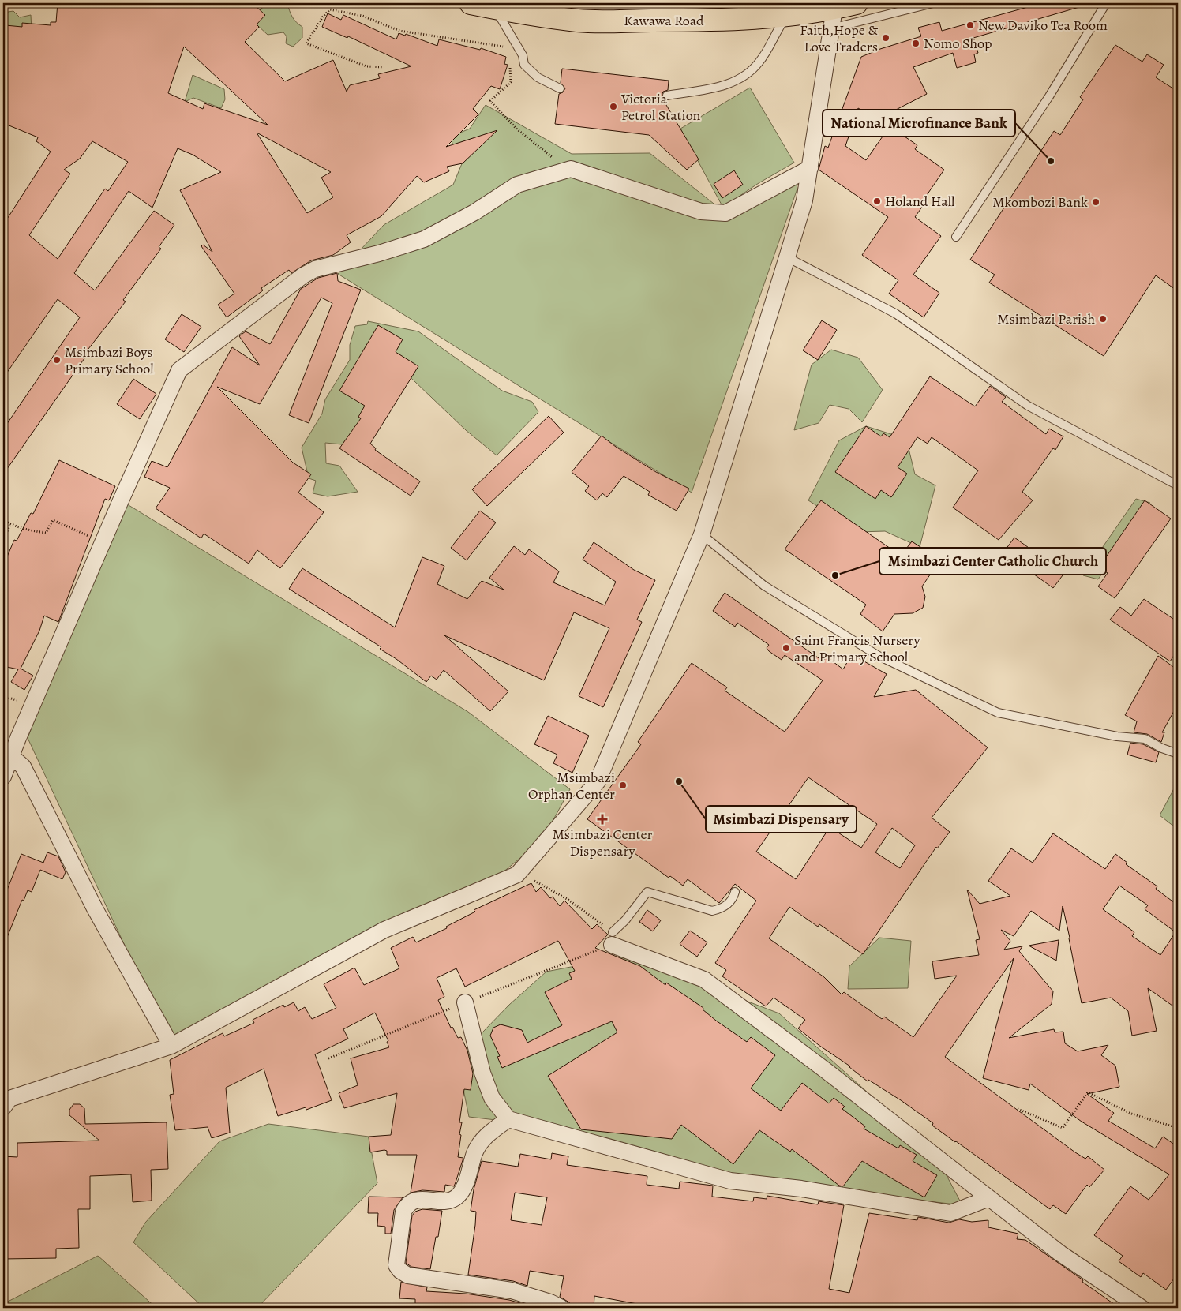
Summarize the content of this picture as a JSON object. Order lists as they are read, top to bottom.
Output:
{
  "streets": {
    "main road": ["Kawawa Road"]
  },
  "places": {
    "other": [
      "New Daviko Tea Room",
      "Faith,Hope & Love Traders",
      "Nomo Shop",
      "Victoria Petrol Station",
      "National Microfinance Bank",
      "Holand Hall",
      "Mkombozi Bank",
      "Msimbazi Parish",
      "Msimbazi Boys Primary School",
      "Msimbazi Center Catholic Church",
      "Saint Francis Nursery and Primary School",
      "Msimbazi Dispensary",
      "Msimbazi Orphan Center"
    ],
    "health": ["Msimbazi Center Dispensary"]
  }
}
